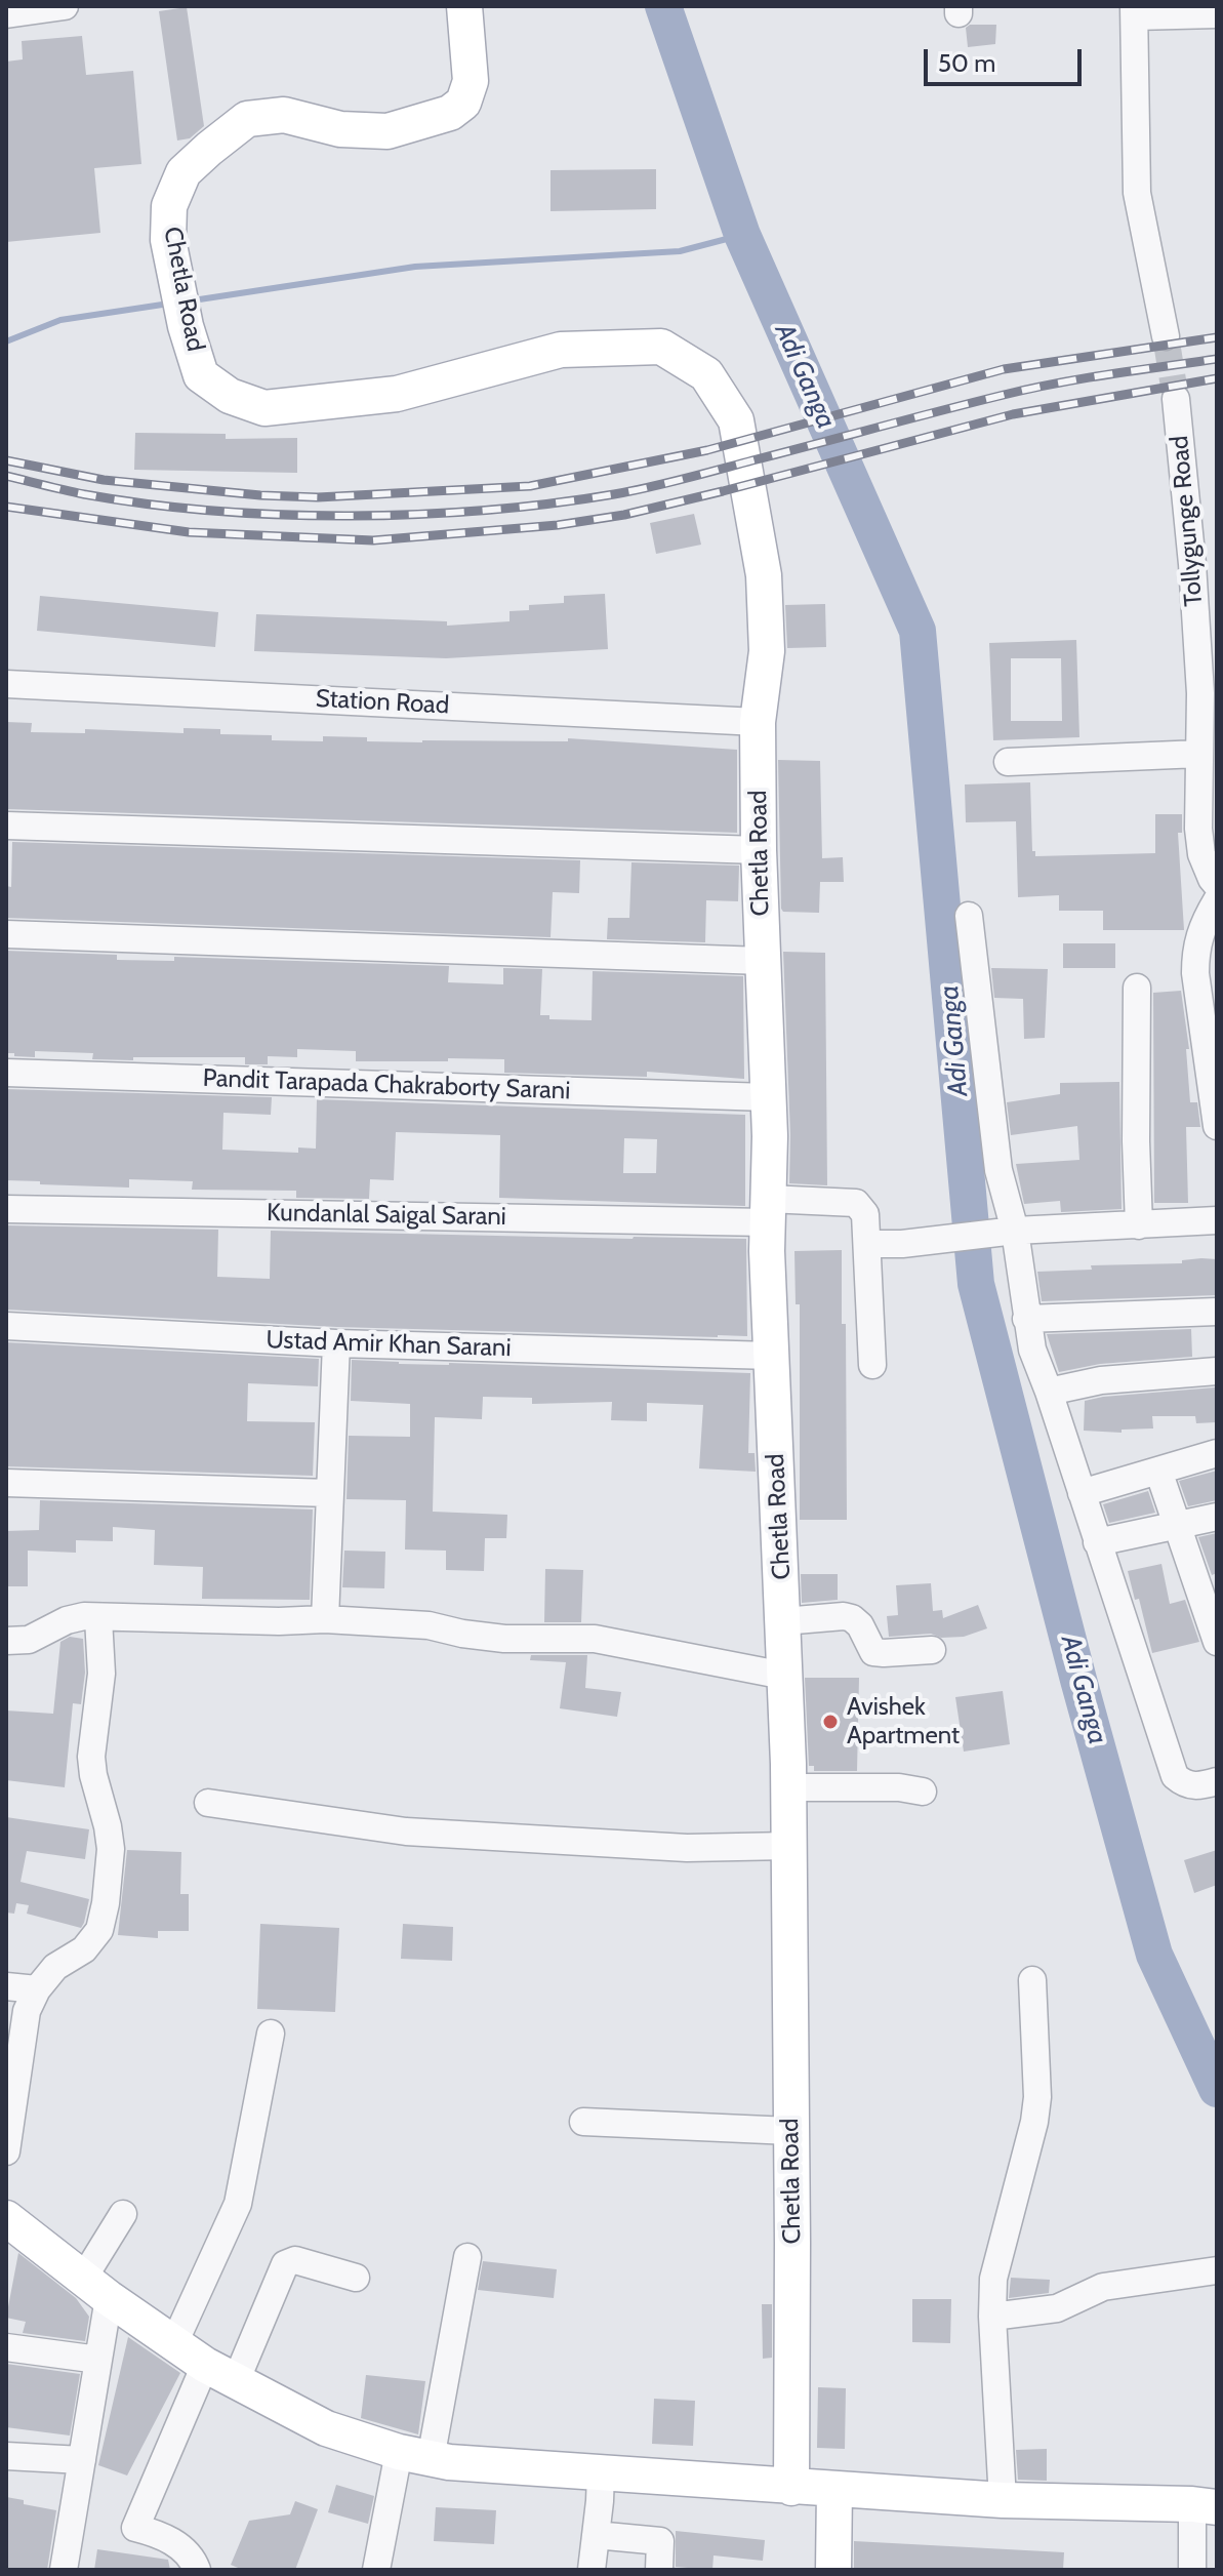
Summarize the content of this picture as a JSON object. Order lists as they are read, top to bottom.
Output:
{
  "streets": {
    "main road": ["Chetla Road"],
    "street": [
      "Tollygunge Road",
      "Station Road",
      "Pandit Tarapada Chakraborty Sarani",
      "Kundanlal Saigal Sarani",
      "Ustad Amir Khan Sarani"
    ]
  },
  "crossings": [
    ["Chetla Road", "Station Road"],
    ["Chetla Road", "Pandit Tarapada Chakraborty Sarani"],
    ["Chetla Road", "Kundanlal Saigal Sarani"],
    ["Chetla Road", "Ustad Amir Khan Sarani"]
  ],
  "water": ["Adi Ganga"],
  "places": ["Avishek Apartment"],
  "scale_bar": "50 m"
}
